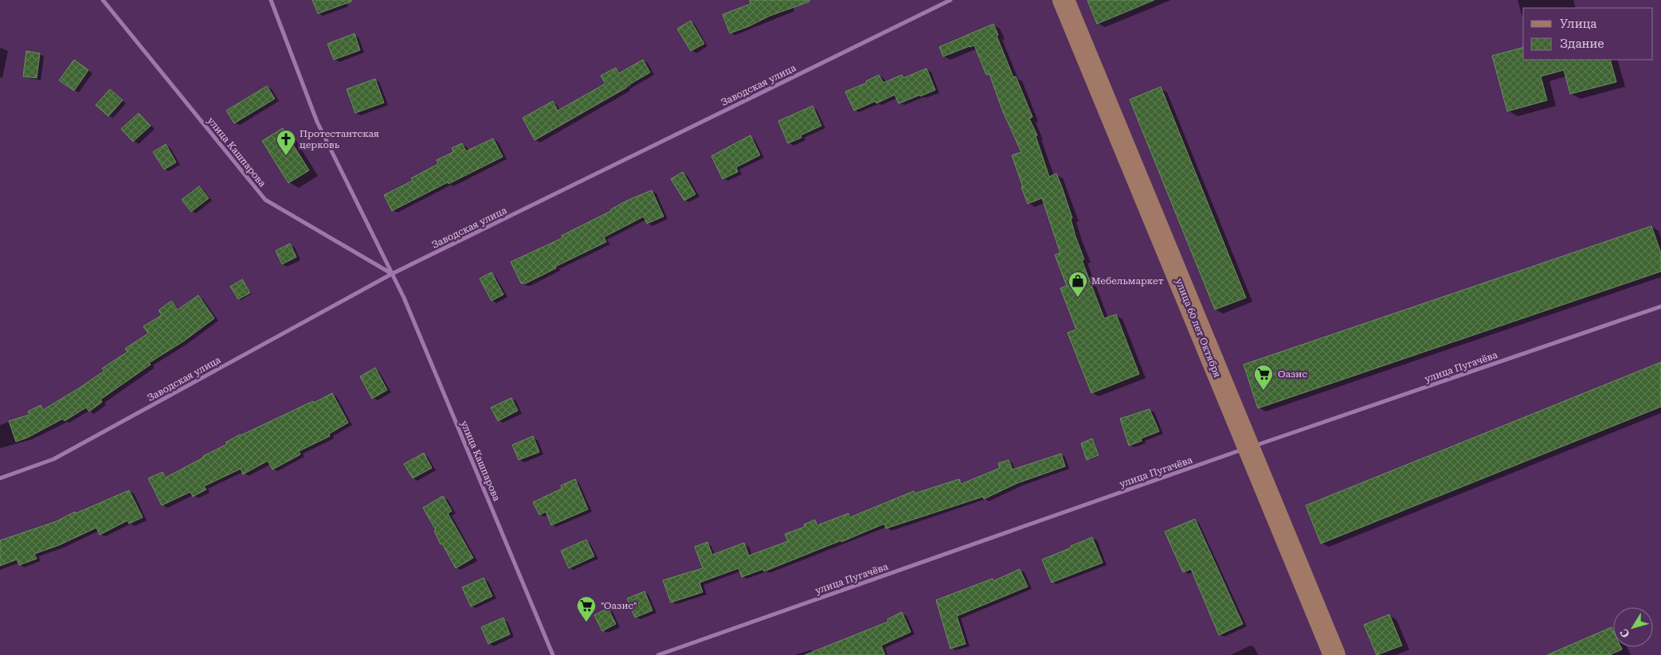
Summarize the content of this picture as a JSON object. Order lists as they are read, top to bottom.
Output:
{
  "streets": {
    "main road": ["улица 60 лет Октября"],
    "street": ["Заводская улица", "улица Кашпарова", "улица Пугачёва"]
  },
  "crossings": [
    ["Заводская улица", "улица Кашпарова"],
    ["улица 60 лет Октября", "улица Пугачёва"]
  ],
  "places": {
    "church": ["Протестантская церковь"],
    "shop": ["Мебельмаркет"],
    "supermarket": ["Оазис", "\"Оазис\""]
  },
  "legend": ["Улица", "Здание"],
  "north": "bottom left"
}
